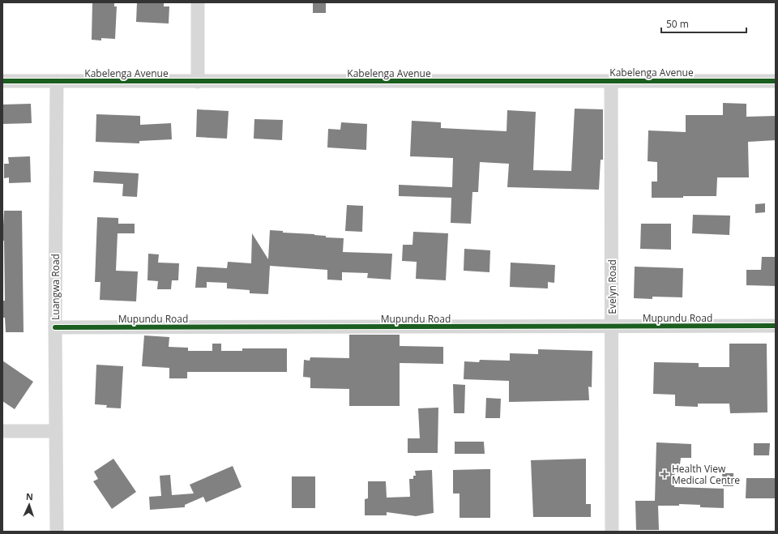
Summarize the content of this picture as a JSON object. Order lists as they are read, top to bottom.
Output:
{
  "streets": {
    "street": [
      "Kabelenga Avenue",
      "Luangwa Road",
      "Evelyn Road",
      "Mupundu Road"
    ]
  },
  "crossings": [
    ["Kabelenga Avenue", "Luangwa Road"],
    ["Kabelenga Avenue", "Evelyn Road"],
    ["Luangwa Road", "Mupundu Road"],
    ["Evelyn Road", "Mupundu Road"]
  ],
  "places": {
    "health": ["Health View Medical Centre"]
  },
  "scale_bar": "50 m",
  "north": "top"
}
